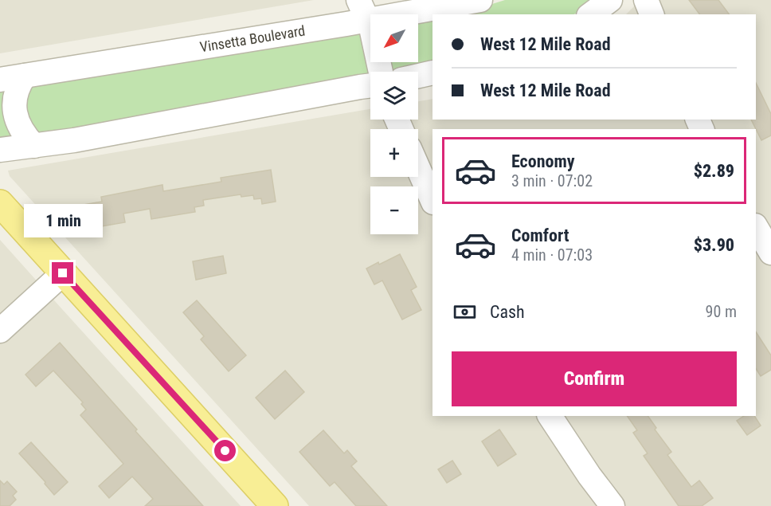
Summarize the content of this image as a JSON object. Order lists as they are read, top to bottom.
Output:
{
  "streets": {
    "street": ["Vinsetta Boulevard"]
  },
  "north": "bottom left",
  "page": {
    "map_buttons": ["+", "−"],
    "banner": ["West 12 Mile Road", "West 12 Mile Road"],
    "list": [
      {
        "name": "Economy",
        "note": "3 min · 07:02",
        "value": "$2.89"
      },
      {
        "name": "Comfort",
        "note": "4 min · 07:03",
        "value": "$3.90"
      }
    ],
    "bubble": "1 min",
    "pay": ["Cash", "90 m"],
    "buttons": "Confirm"
  }
}
